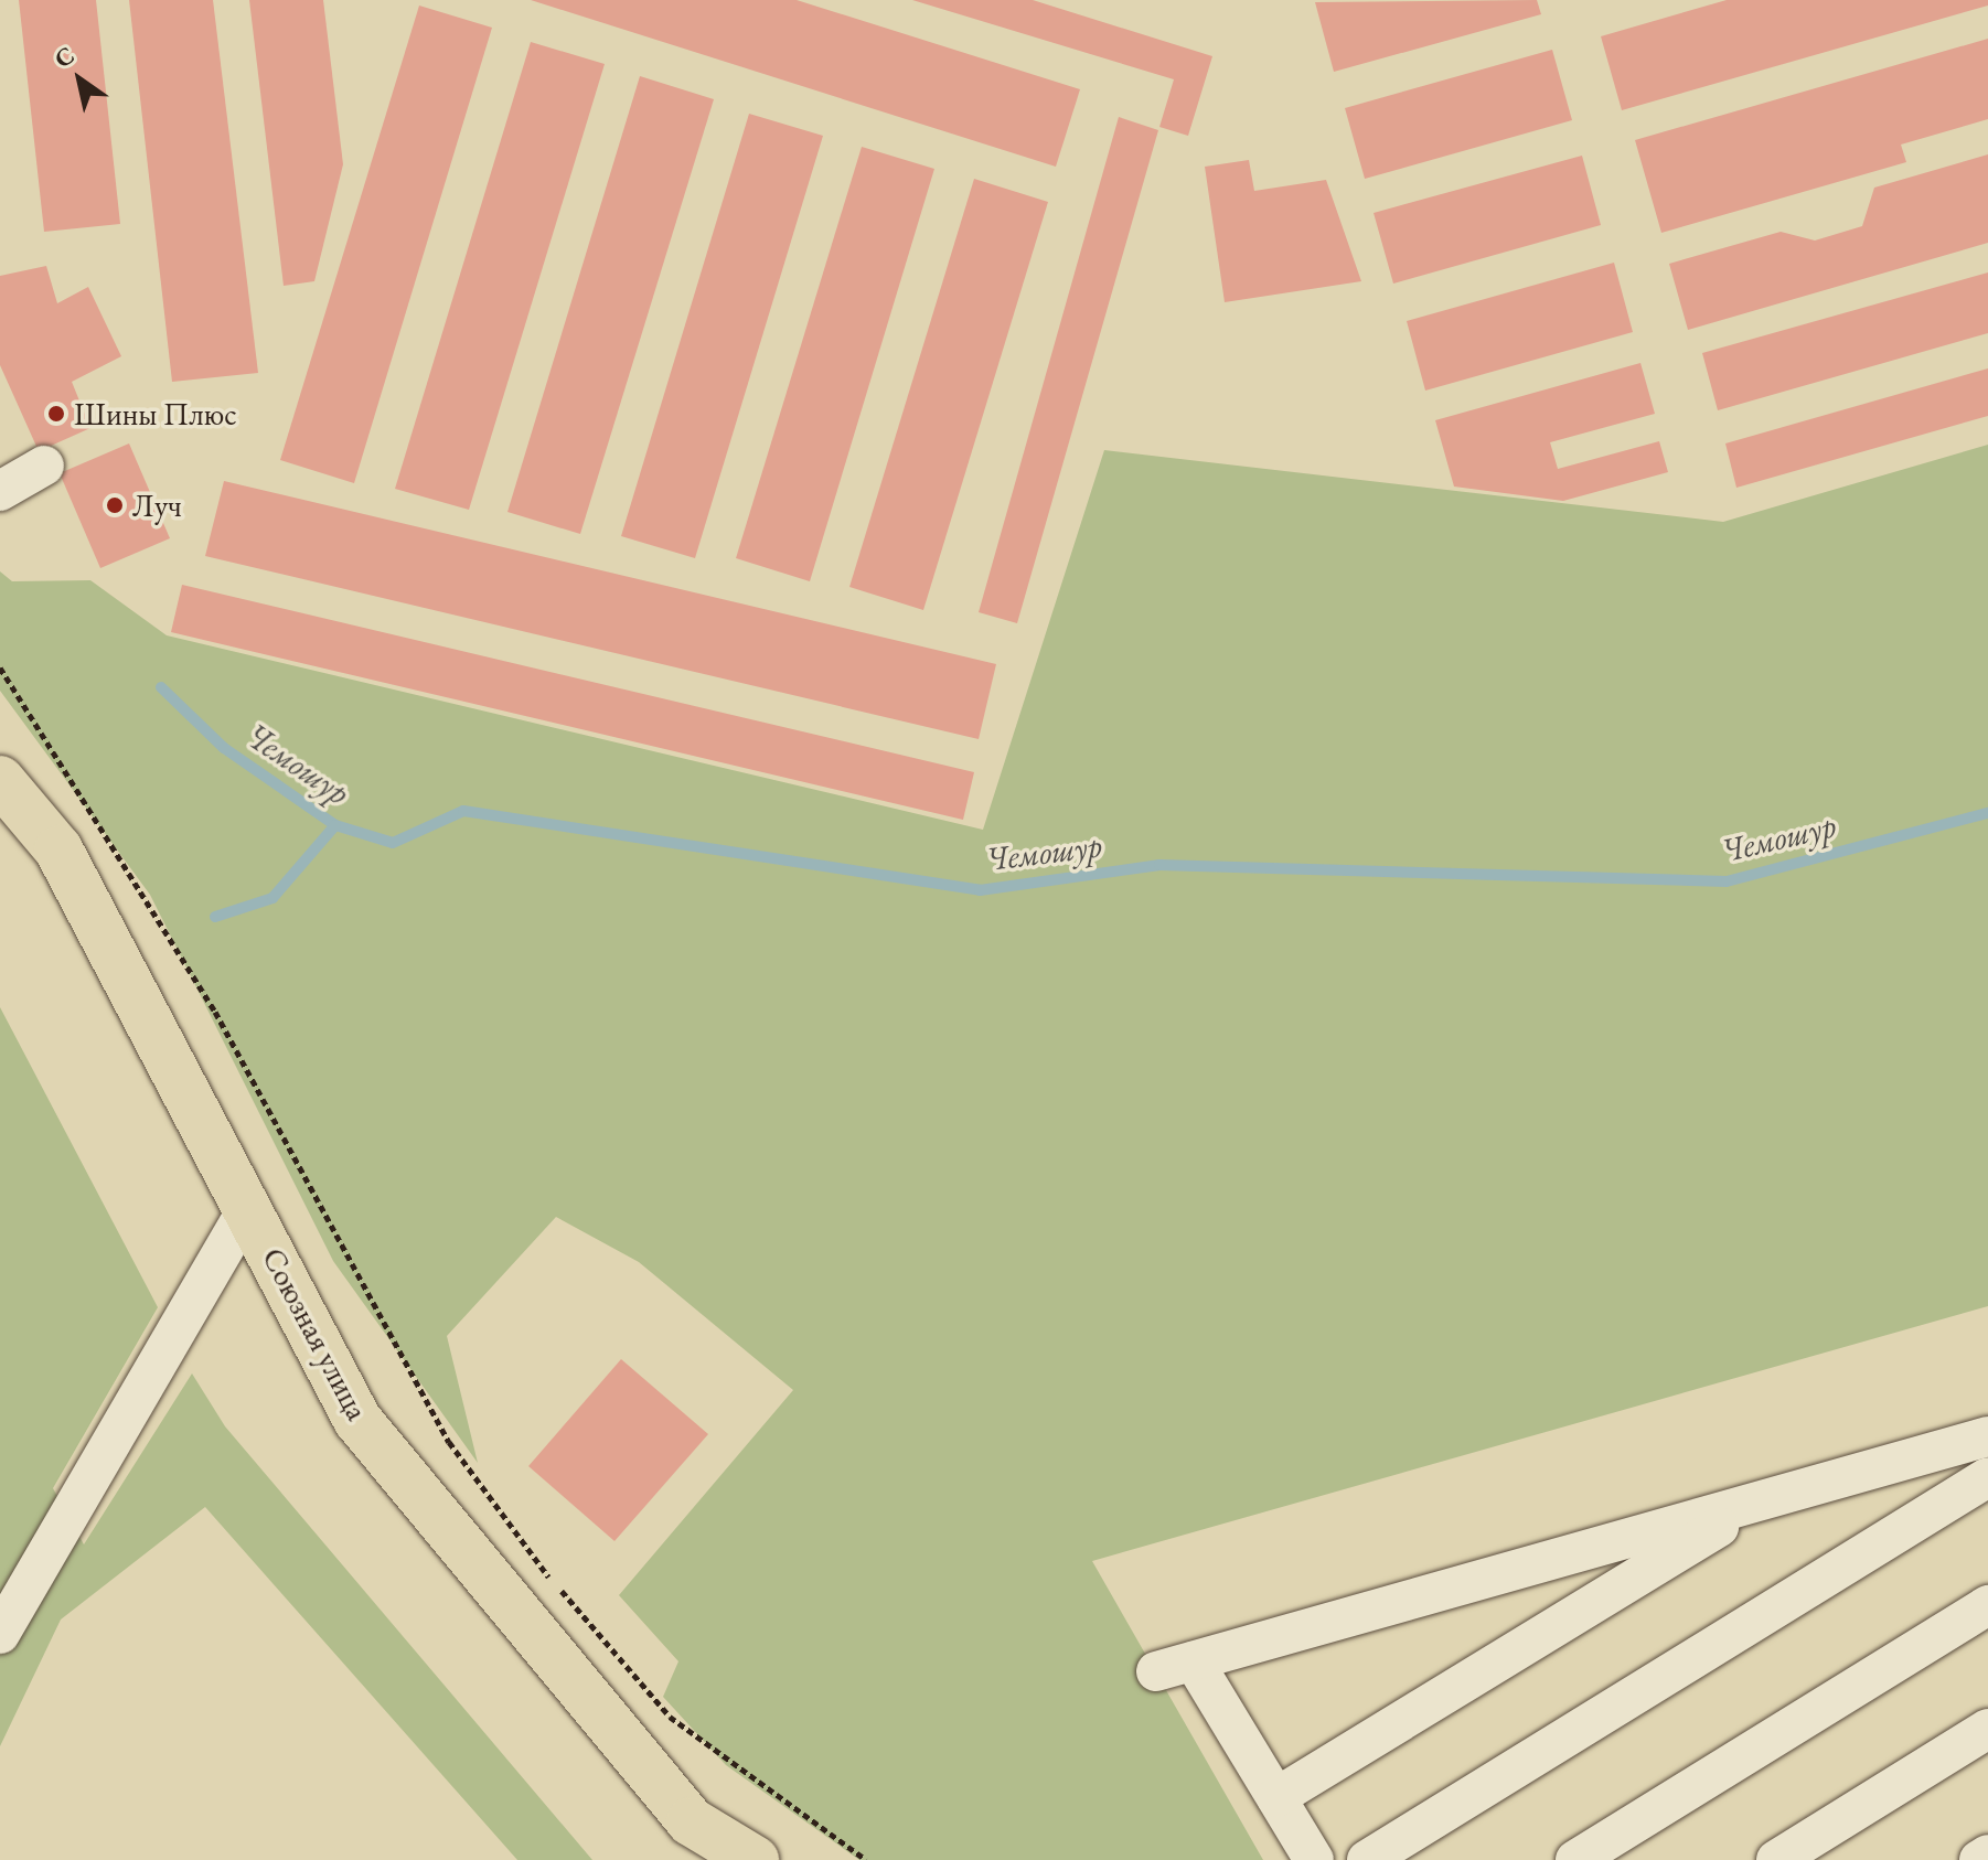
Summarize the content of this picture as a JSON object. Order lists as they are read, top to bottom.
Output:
{
  "streets": {
    "main road": ["Союзная улица"]
  },
  "water": ["Чемошур"],
  "places": ["Шины Плюс", "Луч"],
  "north": "top left"
}
